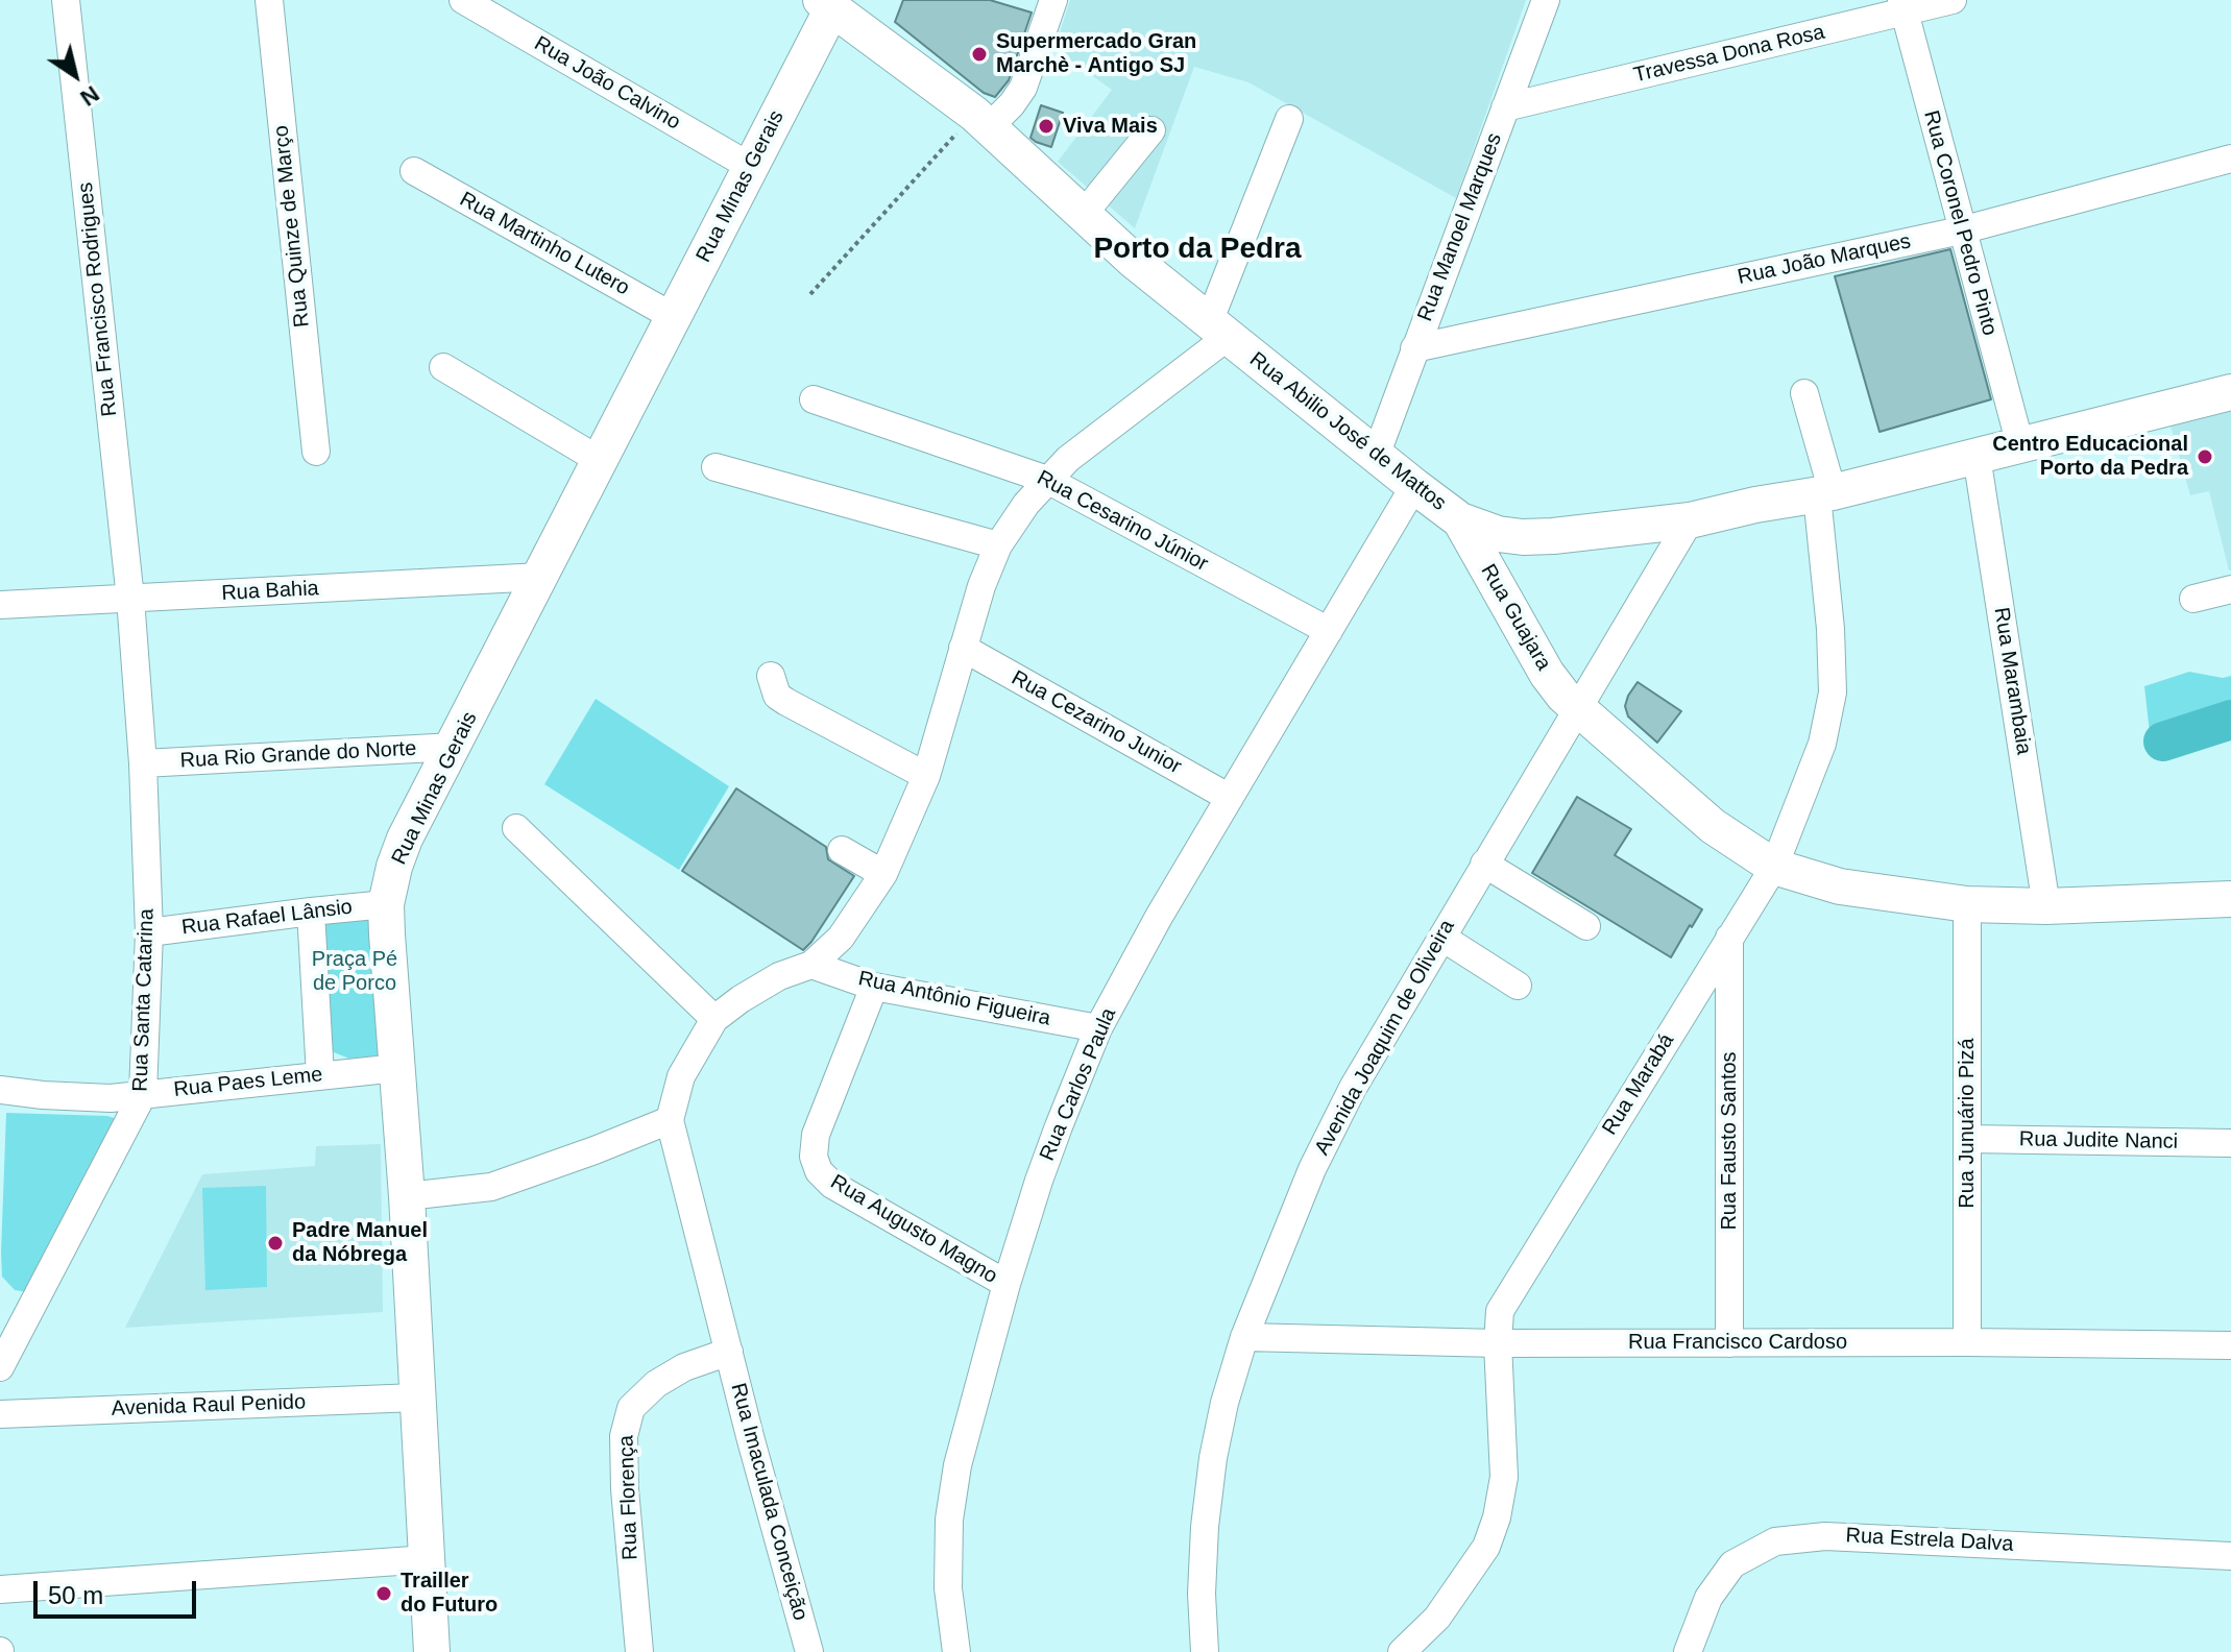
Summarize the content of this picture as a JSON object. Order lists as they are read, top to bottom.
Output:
{
  "streets": {
    "main road": ["Rua Minas Gerais", "Rua Abilio José de Mattos", "Rua Guajara"],
    "street": [
      "Travessa Dona Rosa",
      "Rua João Calvino",
      "Rua Coronel Pedro Pinto",
      "Rua Quinze de Março",
      "Rua Manoel Marques",
      "Rua Martinho Lutero",
      "Rua João Marques",
      "Rua Francisco Rodrigues",
      "Rua Cesarino Júnior",
      "Rua Bahia",
      "Rua Marambaia",
      "Rua Cezarino Junior",
      "Rua Rio Grande do Norte",
      "Rua Rafael Lânsio",
      "Rua Antônio Figueira",
      "Rua Santa Catarina",
      "Avenida Joaquim de Oliveira",
      "Rua Paes Leme",
      "Rua Carlos Paula",
      "Rua Marabá",
      "Rua Junuário Pizá",
      "Rua Fausto Santos",
      "Rua Judite Nanci",
      "Rua Augusto Magno",
      "Rua Francisco Cardoso",
      "Avenida Raul Penido",
      "Rua Florença",
      "Rua Imaculada Conceição",
      "Rua Estrela Dalva"
    ]
  },
  "crossings": [
    ["Travessa Dona Rosa", "Rua Coronel Pedro Pinto"],
    ["Travessa Dona Rosa", "Rua Manoel Marques"],
    ["Rua João Calvino", "Rua Minas Gerais"],
    ["Rua Minas Gerais", "Rua Martinho Lutero"],
    ["Rua Minas Gerais", "Rua Abilio José de Mattos"],
    ["Rua Minas Gerais", "Rua Bahia"],
    ["Rua Minas Gerais", "Rua Rio Grande do Norte"],
    ["Rua Minas Gerais", "Rua Rafael Lânsio"],
    ["Rua Minas Gerais", "Rua Paes Leme"],
    ["Rua Minas Gerais", "Avenida Raul Penido"],
    ["Rua Coronel Pedro Pinto", "Rua João Marques"],
    ["Rua Coronel Pedro Pinto", "Rua Abilio José de Mattos"],
    ["Rua Manoel Marques", "Rua João Marques"],
    ["Rua Manoel Marques", "Rua Abilio José de Mattos"],
    ["Rua Francisco Rodrigues", "Rua Bahia"],
    ["Rua Francisco Rodrigues", "Rua Santa Catarina"],
    ["Rua Abilio José de Mattos", "Rua Guajara"],
    ["Rua Abilio José de Mattos", "Rua Marambaia"],
    ["Rua Abilio José de Mattos", "Avenida Joaquim de Oliveira"],
    ["Rua Abilio José de Mattos", "Rua Carlos Paula"],
    ["Rua Abilio José de Mattos", "Rua Marabá"],
    ["Rua Cesarino Júnior", "Rua Carlos Paula"],
    ["Rua Bahia", "Rua Santa Catarina"],
    ["Rua Guajara", "Rua Marambaia"],
    ["Rua Guajara", "Avenida Joaquim de Oliveira"],
    ["Rua Guajara", "Rua Marabá"],
    ["Rua Guajara", "Rua Junuário Pizá"],
    ["Rua Cezarino Junior", "Rua Carlos Paula"],
    ["Rua Rio Grande do Norte", "Rua Santa Catarina"],
    ["Rua Rafael Lânsio", "Rua Santa Catarina"],
    ["Rua Antônio Figueira", "Rua Carlos Paula"],
    ["Rua Antônio Figueira", "Rua Augusto Magno"],
    ["Rua Santa Catarina", "Rua Paes Leme"],
    ["Avenida Joaquim de Oliveira", "Rua Francisco Cardoso"],
    ["Rua Carlos Paula", "Rua Augusto Magno"],
    ["Rua Marabá", "Rua Fausto Santos"],
    ["Rua Marabá", "Rua Francisco Cardoso"],
    ["Rua Junuário Pizá", "Rua Judite Nanci"],
    ["Rua Junuário Pizá", "Rua Francisco Cardoso"],
    ["Rua Fausto Santos", "Rua Francisco Cardoso"],
    ["Rua Florença", "Rua Imaculada Conceição"]
  ],
  "districts": ["Porto da Pedra"],
  "parks": ["Praça Pé de Porco"],
  "places": [
    "Supermercado Gran Marchè - Antigo SJ",
    "Viva Mais",
    "Centro Educacional Porto da Pedra",
    "Padre Manuel da Nóbrega",
    "Trailler do Futuro"
  ],
  "scale_bar": "50 m",
  "north": "bottom right"
}
